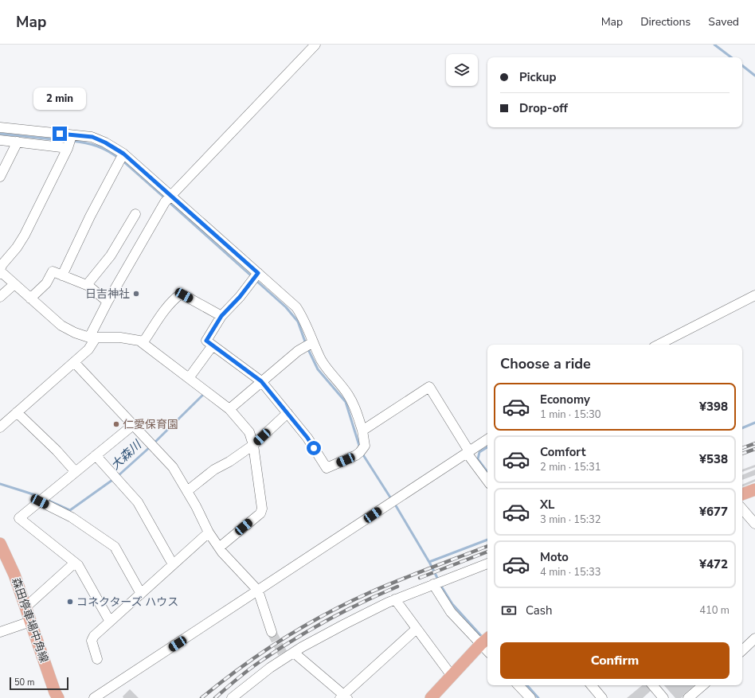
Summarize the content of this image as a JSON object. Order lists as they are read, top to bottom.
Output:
{
  "streets": {
    "main road": ["森田停車場中角線"]
  },
  "water": ["大森川"],
  "places": ["日吉神社", "仁愛保育園", "コネクターズ ハウス"],
  "scale_bar": "50 m",
  "page": {
    "header": "Map",
    "nav": ["Map", "Directions", "Saved"],
    "banner": ["Pickup", "Drop-off"],
    "bubble": "2 min",
    "heading": "Choose a ride",
    "list": [
      {
        "name": "Economy",
        "note": "1 min · 15:30",
        "value": "¥398"
      },
      {
        "name": "Comfort",
        "note": "2 min · 15:31",
        "value": "¥538"
      },
      {
        "name": "XL",
        "note": "3 min · 15:32",
        "value": "¥677"
      },
      {
        "name": "Moto",
        "note": "4 min · 15:33",
        "value": "¥472"
      }
    ],
    "pay": ["Cash", "410 m"],
    "buttons": "Confirm",
    "scale": "50 m"
  }
}
